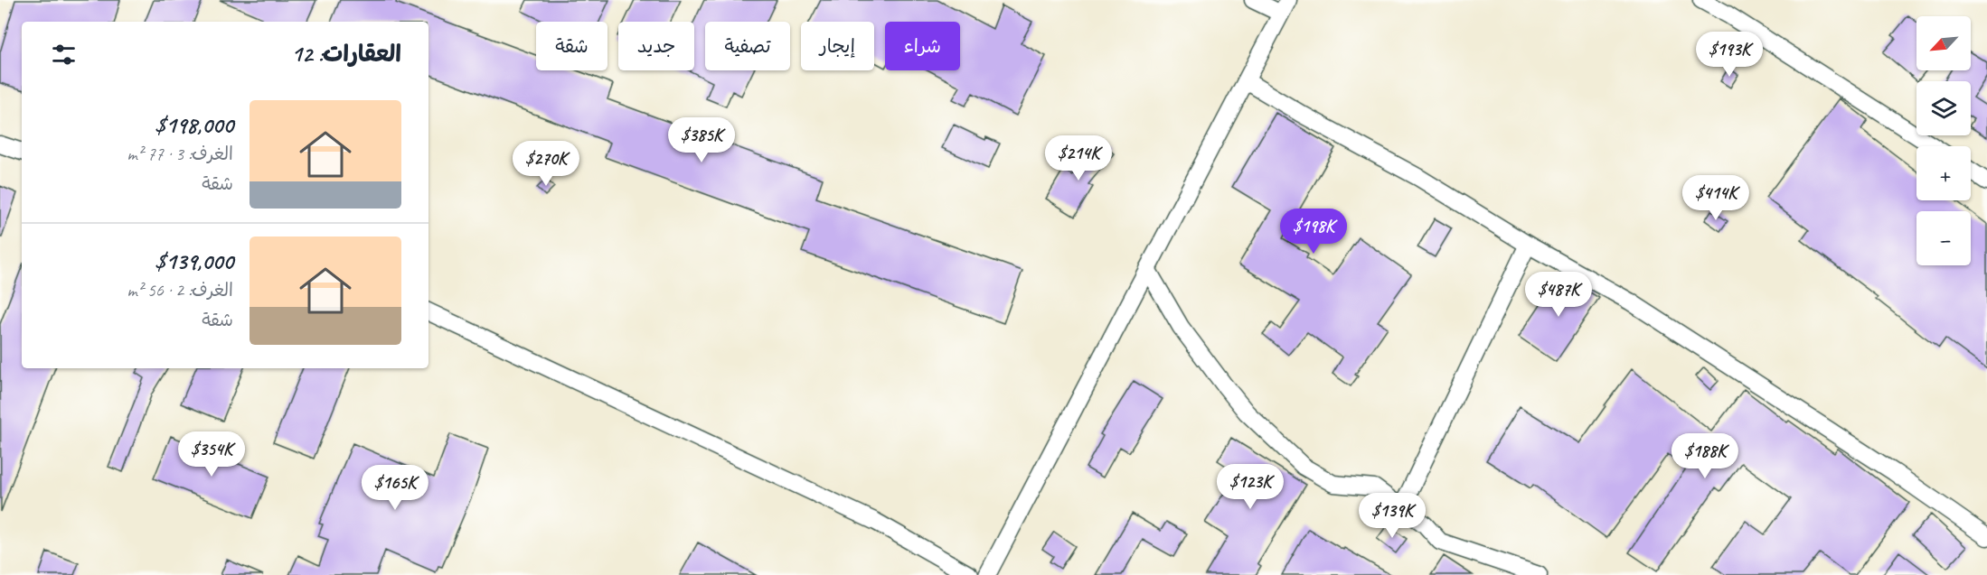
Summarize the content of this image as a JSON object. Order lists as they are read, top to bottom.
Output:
{
  "north": "bottom left",
  "page": {
    "map_buttons": ["+", "−"],
    "chip": [
      "شراء",
      "إيجار",
      "تصفية",
      "جديد",
      "شقة"
    ],
    "heading": "العقارات: 12",
    "price": [
      "$193K",
      "$385K",
      "$214K",
      "$270K",
      "$414K",
      "$198K",
      "$487K",
      "$354K",
      "$188K",
      "$123K",
      "$165K",
      "$139K"
    ],
    "list": [
      {
        "name": "$198,000",
        "note": "الغرف: 3 · 77 m² · شقة"
      },
      {
        "name": "$139,000",
        "note": "الغرف: 2 · 56 m² · شقة"
      }
    ]
  }
}
